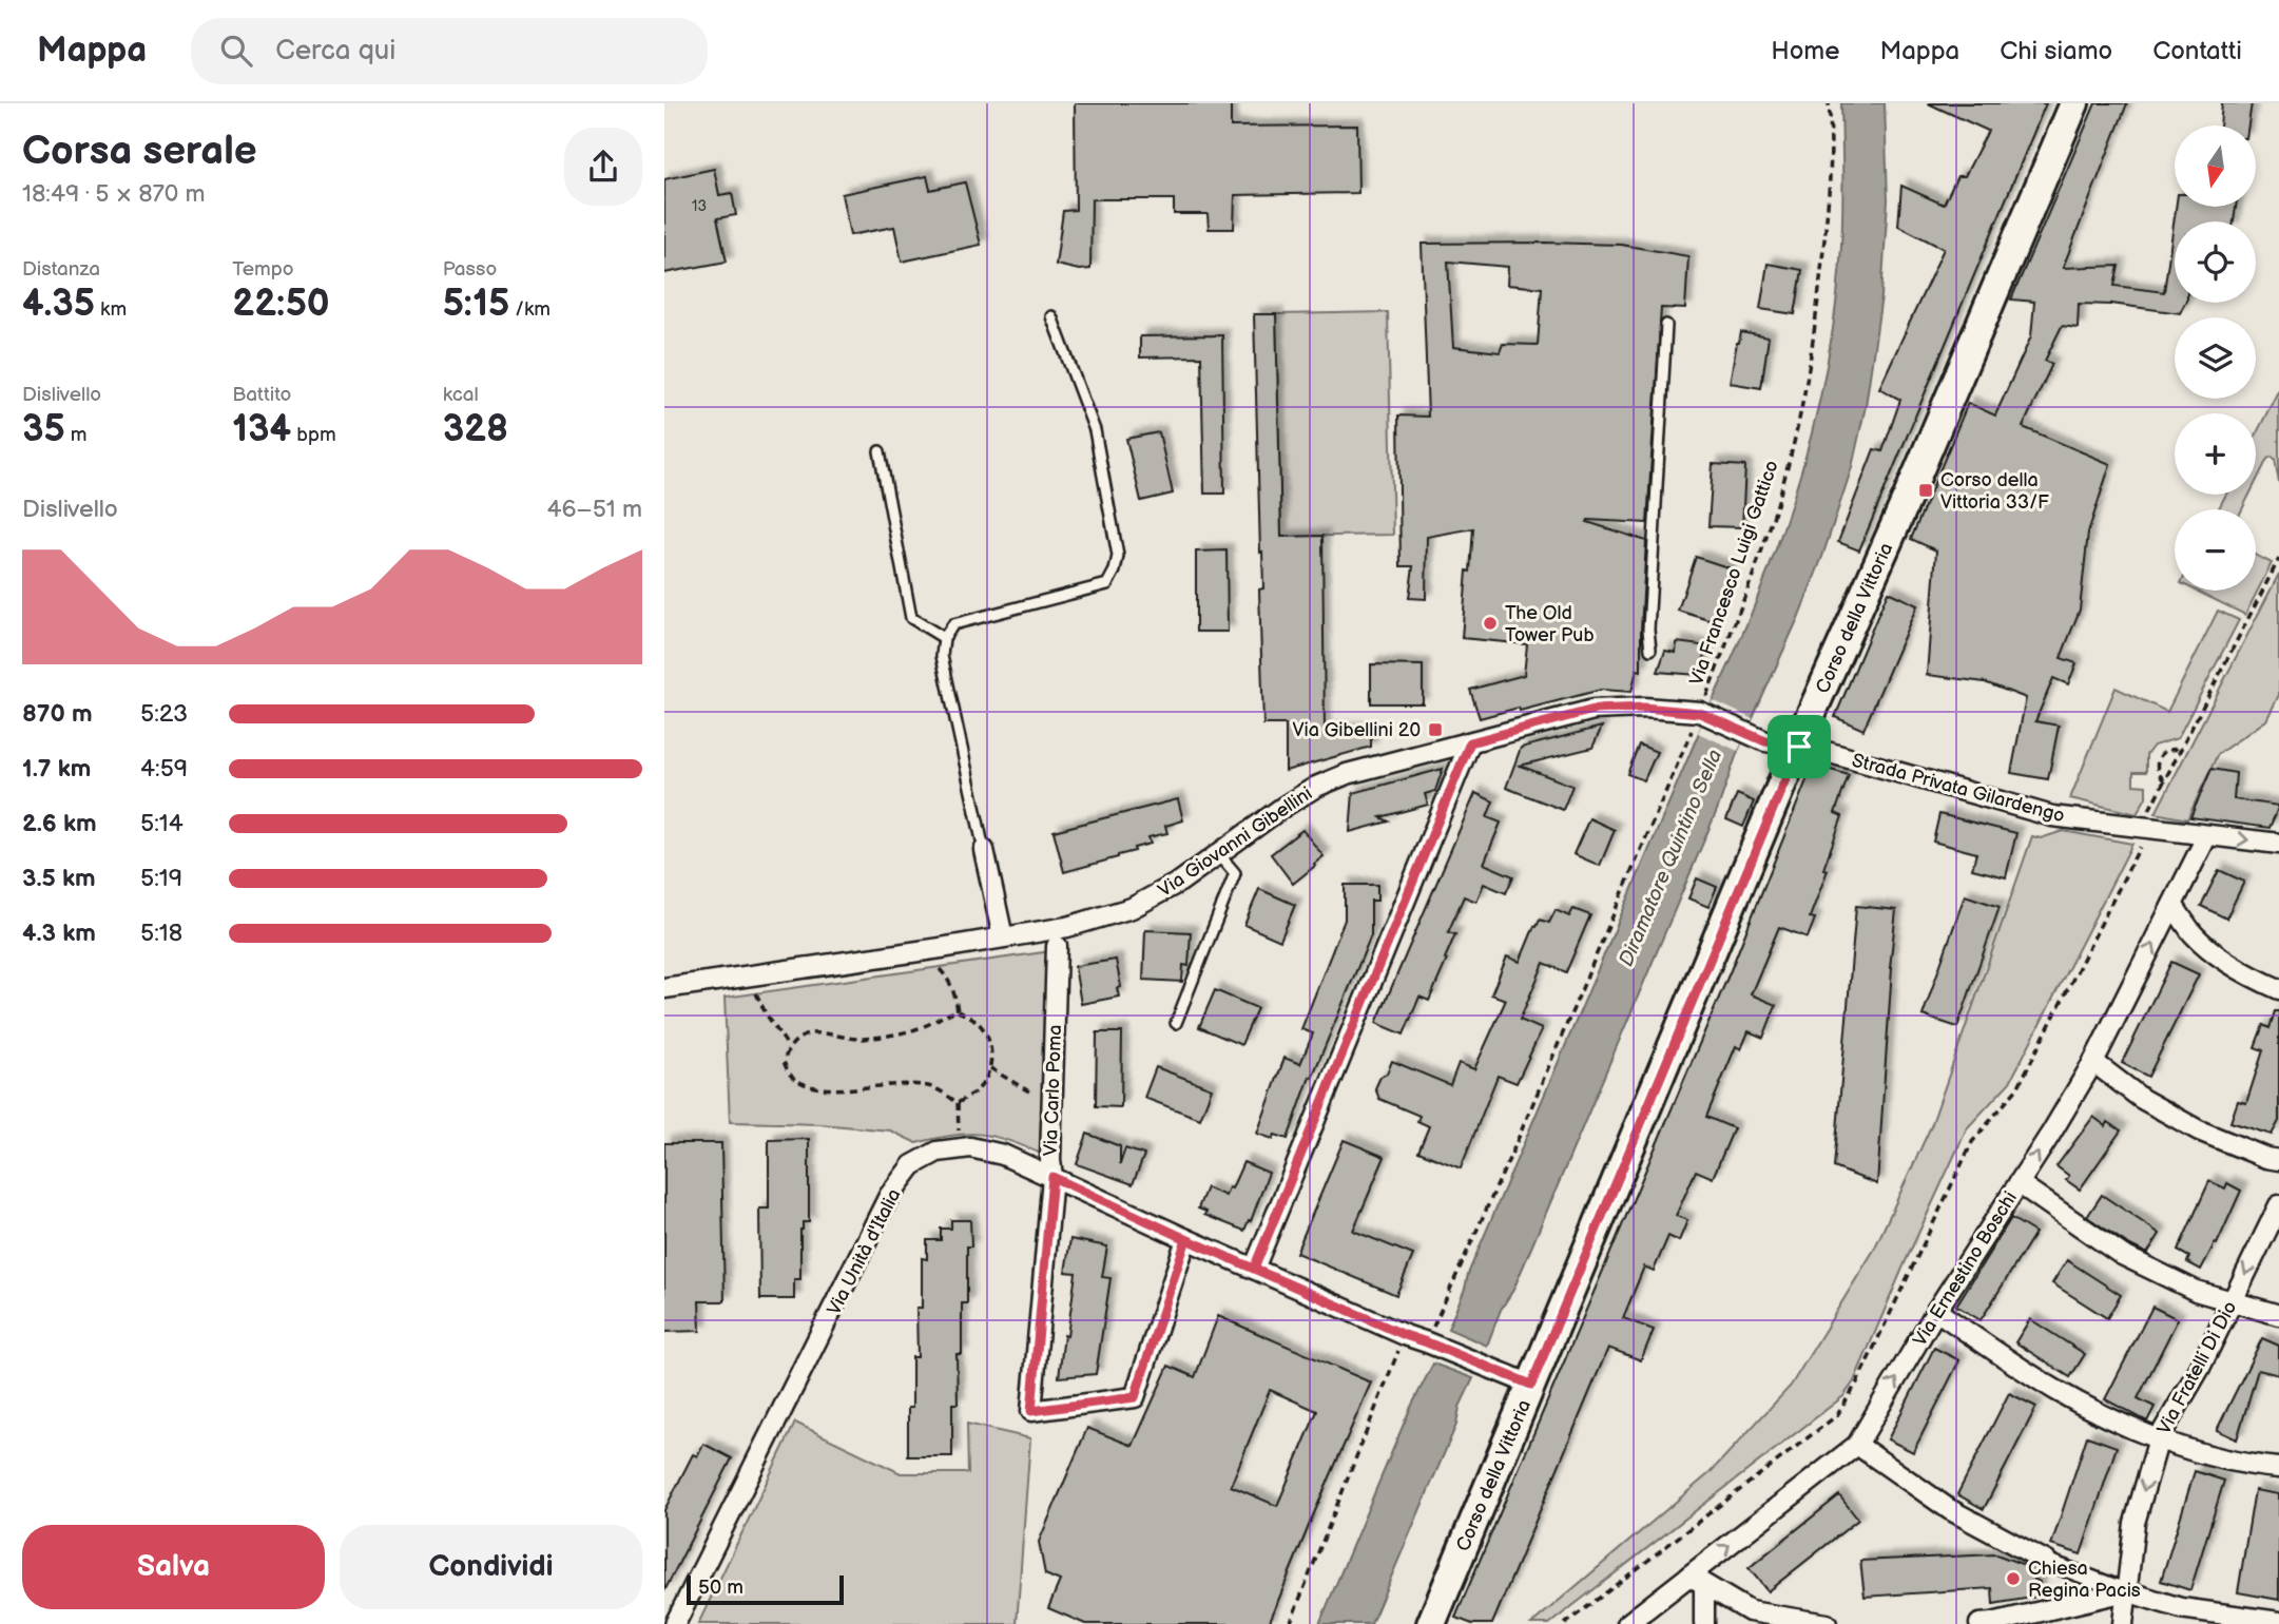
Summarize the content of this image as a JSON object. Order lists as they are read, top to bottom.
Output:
{
  "streets": {
    "main road": ["Corso della Vittoria"],
    "street": [
      "Strada Privata Gilardengo",
      "Via Giovanni Gibellini",
      "Via Carlo Poma",
      "Via Unità d'Italia",
      "Via Ernestino Boschi",
      "Via Fratelli Di Dio"
    ],
    "path": ["Via Francesco Luigi Gattico"]
  },
  "crossings": [
    ["Via Francesco Luigi Gattico", "Via Giovanni Gibellini"],
    ["Via Francesco Luigi Gattico", "Via Unità d'Italia"],
    ["Corso della Vittoria", "Strada Privata Gilardengo"],
    ["Corso della Vittoria", "Via Giovanni Gibellini"],
    ["Corso della Vittoria", "Via Unità d'Italia"],
    ["Strada Privata Gilardengo", "Via Giovanni Gibellini"],
    ["Strada Privata Gilardengo", "Via Ernestino Boschi"],
    ["Via Carlo Poma", "Via Unità d'Italia"]
  ],
  "one_way": ["Via Ernestino Boschi", "Via Fratelli Di Dio"],
  "water": ["Diramatore Quintino Sella"],
  "places": {
    "transit": ["Corso della Vittoria 33/F", "Via Gibellini 20"],
    "other": ["The Old Tower Pub", "Chiesa Regina Pacis"]
  },
  "house_numbers": ["13"],
  "scale_bar": "50 m",
  "north": "bottom",
  "page": {
    "header": "Mappa",
    "search": "Cerca qui",
    "nav": [
      "Home",
      "Mappa",
      "Chi siamo",
      "Contatti"
    ],
    "heading": ["Corsa serale", "18:49 · 5 × 870 m"],
    "map_buttons": ["+", "−"],
    "stats": [
      ["Distanza", "4.35 km"],
      ["Tempo", "22:50"],
      ["Passo", "5:15 /km"],
      ["Dislivello", "35 m"],
      ["Battito", "134 bpm"],
      ["kcal", "328"]
    ],
    "chart": ["Dislivello", "46–51 m"],
    "list": [
      {
        "name": "870 m",
        "note": "5:23"
      },
      {
        "name": "1.7 km",
        "note": "4:59"
      },
      {
        "name": "2.6 km",
        "note": "5:14"
      },
      {
        "name": "3.5 km",
        "note": "5:19"
      },
      {
        "name": "4.3 km",
        "note": "5:18"
      }
    ],
    "buttons": ["Salva", "Condividi"],
    "scale": "50 m"
  }
}
